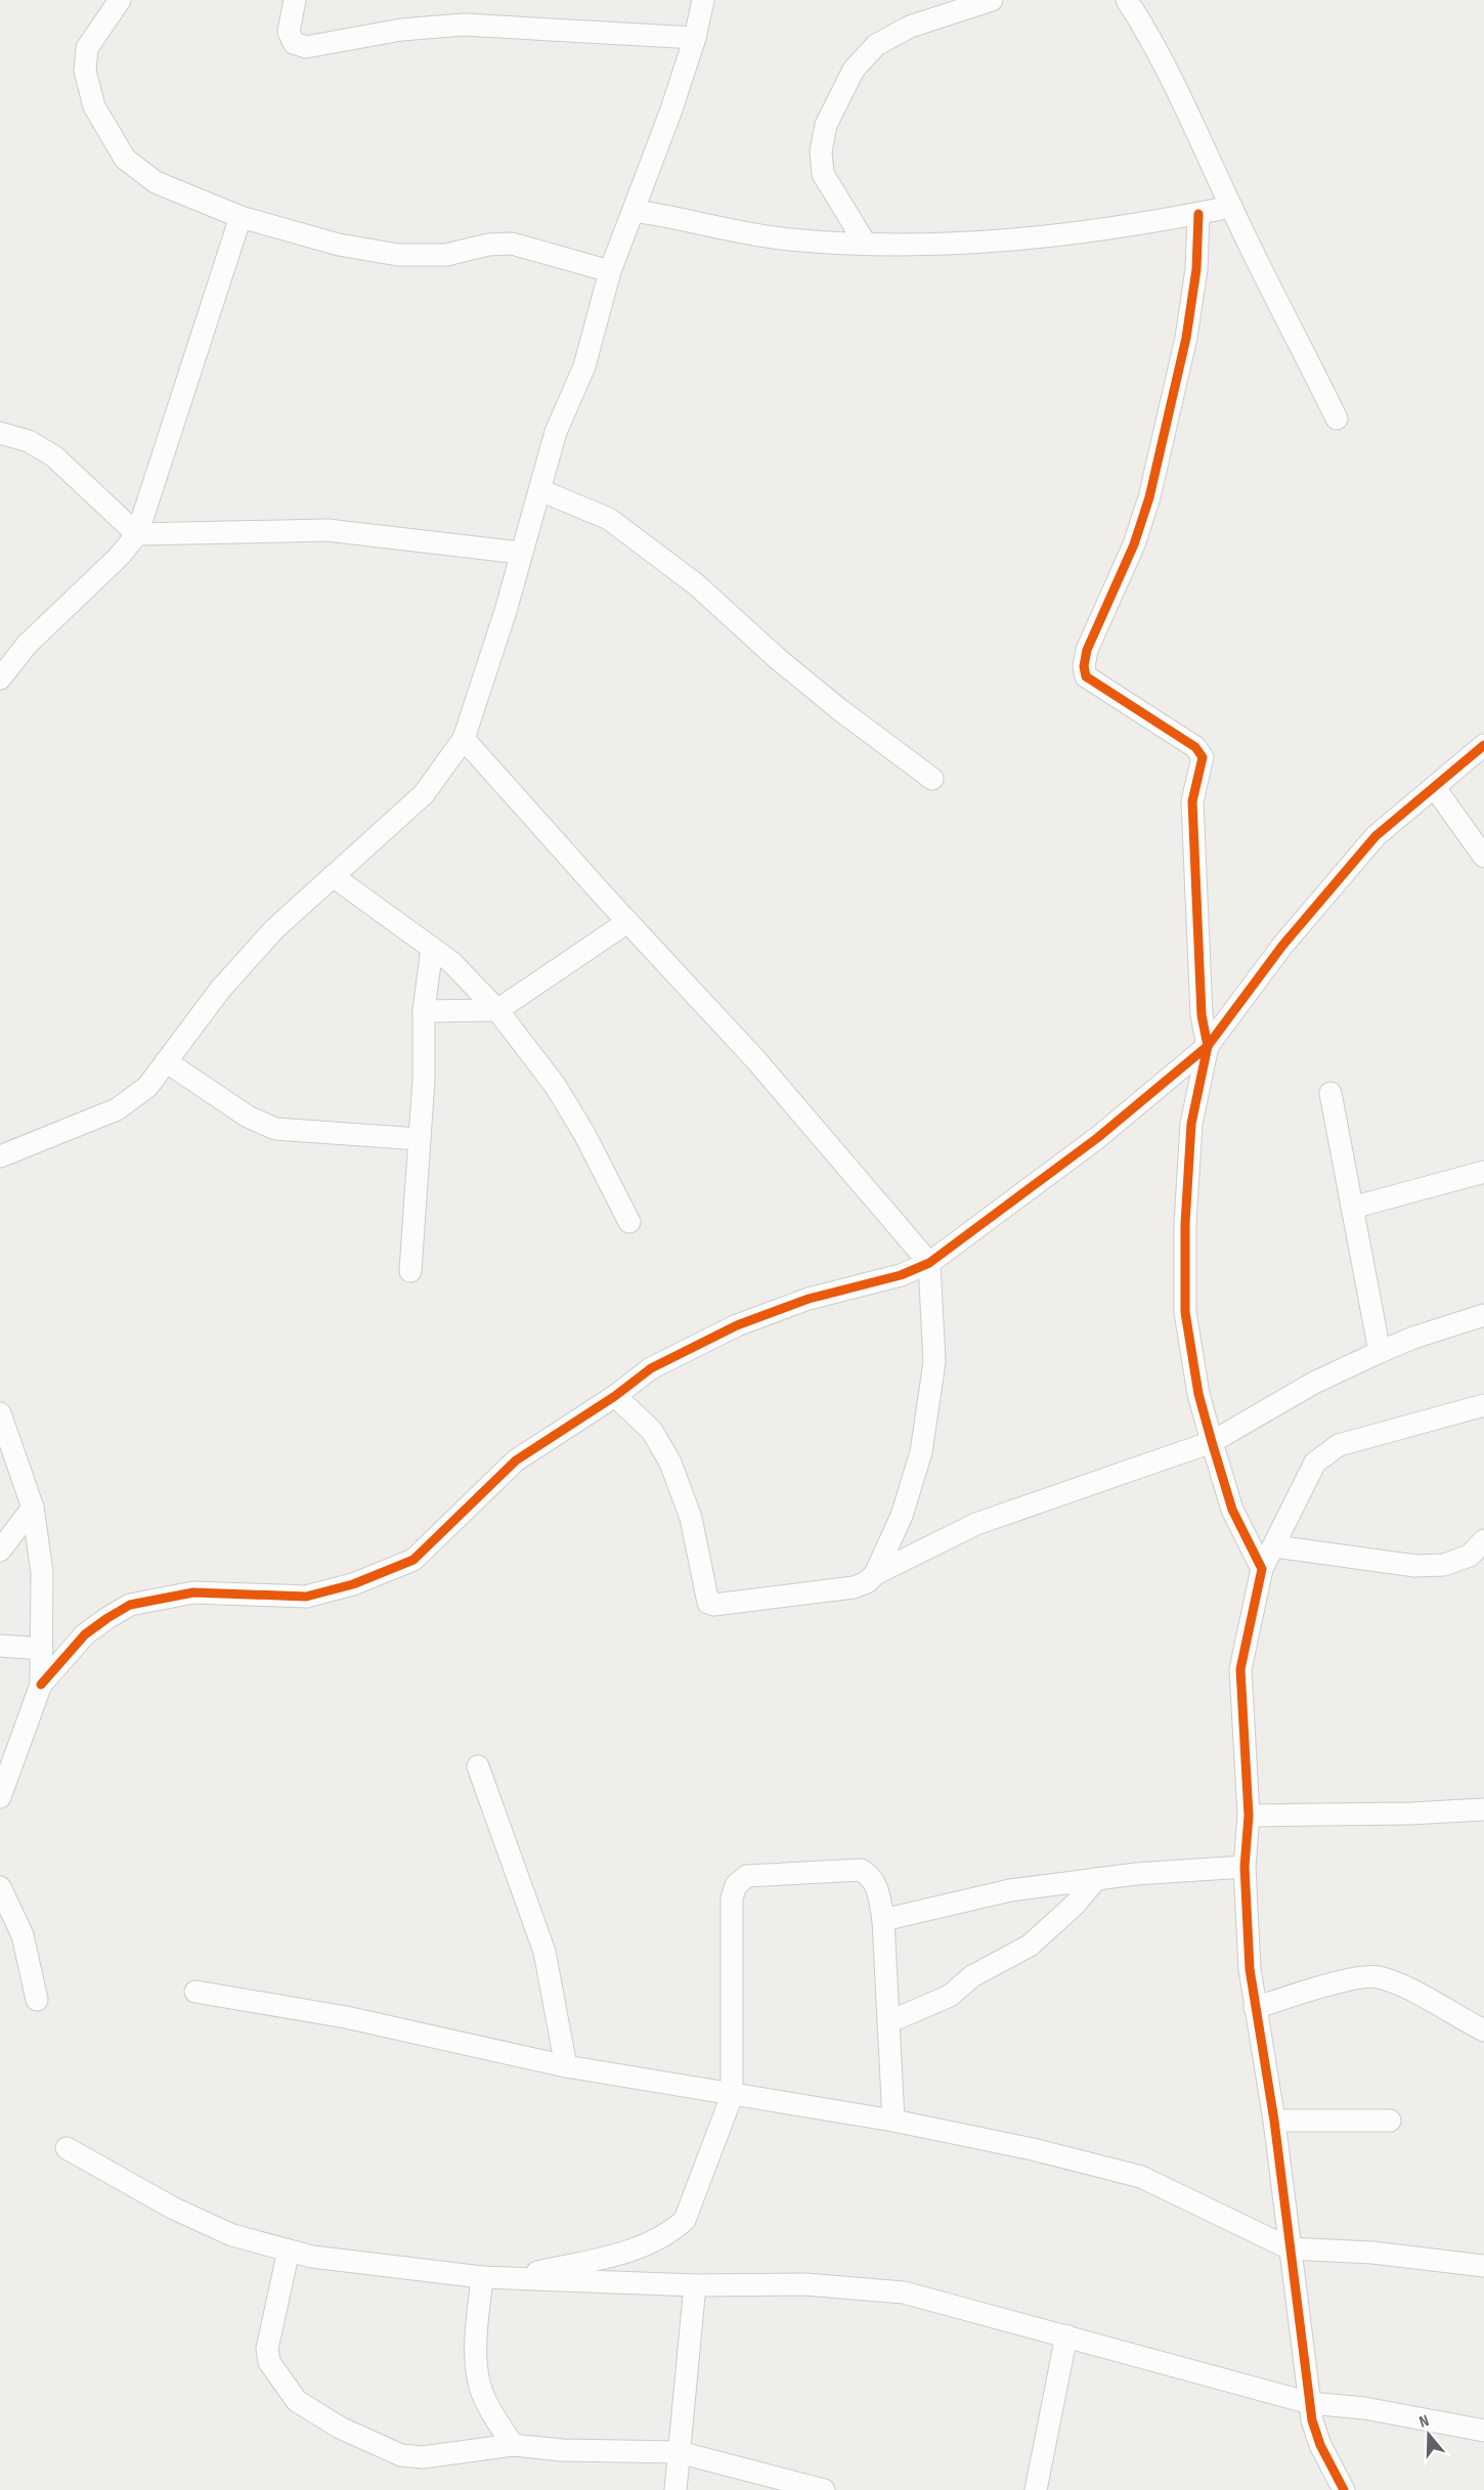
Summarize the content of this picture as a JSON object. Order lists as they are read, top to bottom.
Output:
{
  "north": "top"
}
